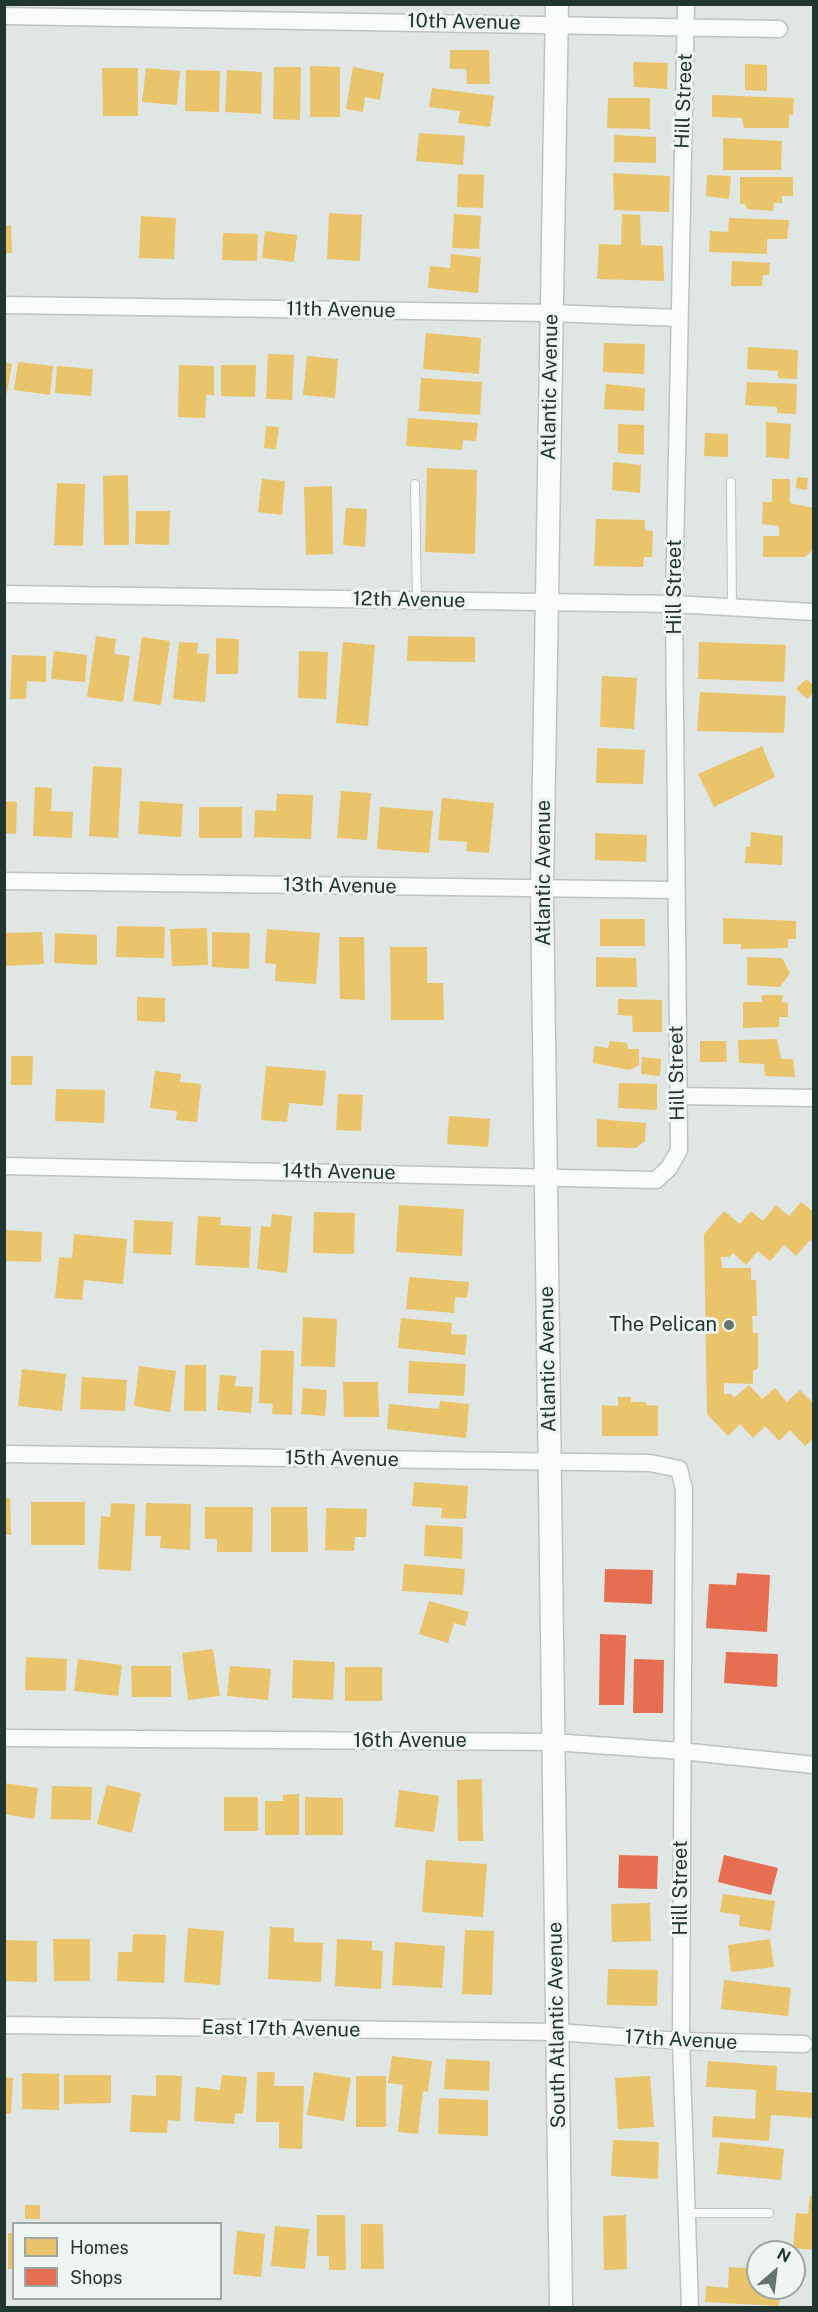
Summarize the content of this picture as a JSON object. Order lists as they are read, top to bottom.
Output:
{
  "streets": {
    "main road": ["Atlantic Avenue", "South Atlantic Avenue"],
    "street": [
      "10th Avenue",
      "Hill Street",
      "11th Avenue",
      "12th Avenue",
      "13th Avenue",
      "14th Avenue",
      "15th Avenue",
      "16th Avenue",
      "East 17th Avenue",
      "17th Avenue"
    ]
  },
  "crossings": [
    ["10th Avenue", "Hill Street"],
    ["10th Avenue", "Atlantic Avenue"],
    ["Hill Street", "11th Avenue"],
    ["Hill Street", "12th Avenue"],
    ["Hill Street", "13th Avenue"],
    ["Hill Street", "14th Avenue"],
    ["Hill Street", "15th Avenue"],
    ["Hill Street", "16th Avenue"],
    ["Hill Street", "17th Avenue"],
    ["11th Avenue", "Atlantic Avenue"],
    ["Atlantic Avenue", "12th Avenue"],
    ["Atlantic Avenue", "13th Avenue"],
    ["Atlantic Avenue", "14th Avenue"],
    ["Atlantic Avenue", "15th Avenue"],
    ["Atlantic Avenue", "16th Avenue"],
    ["Atlantic Avenue", "South Atlantic Avenue"],
    ["16th Avenue", "South Atlantic Avenue"],
    ["South Atlantic Avenue", "East 17th Avenue"],
    ["South Atlantic Avenue", "17th Avenue"],
    ["East 17th Avenue", "17th Avenue"]
  ],
  "places": ["The Pelican"],
  "legend": ["Homes", "Shops"],
  "north": "top right"
}
